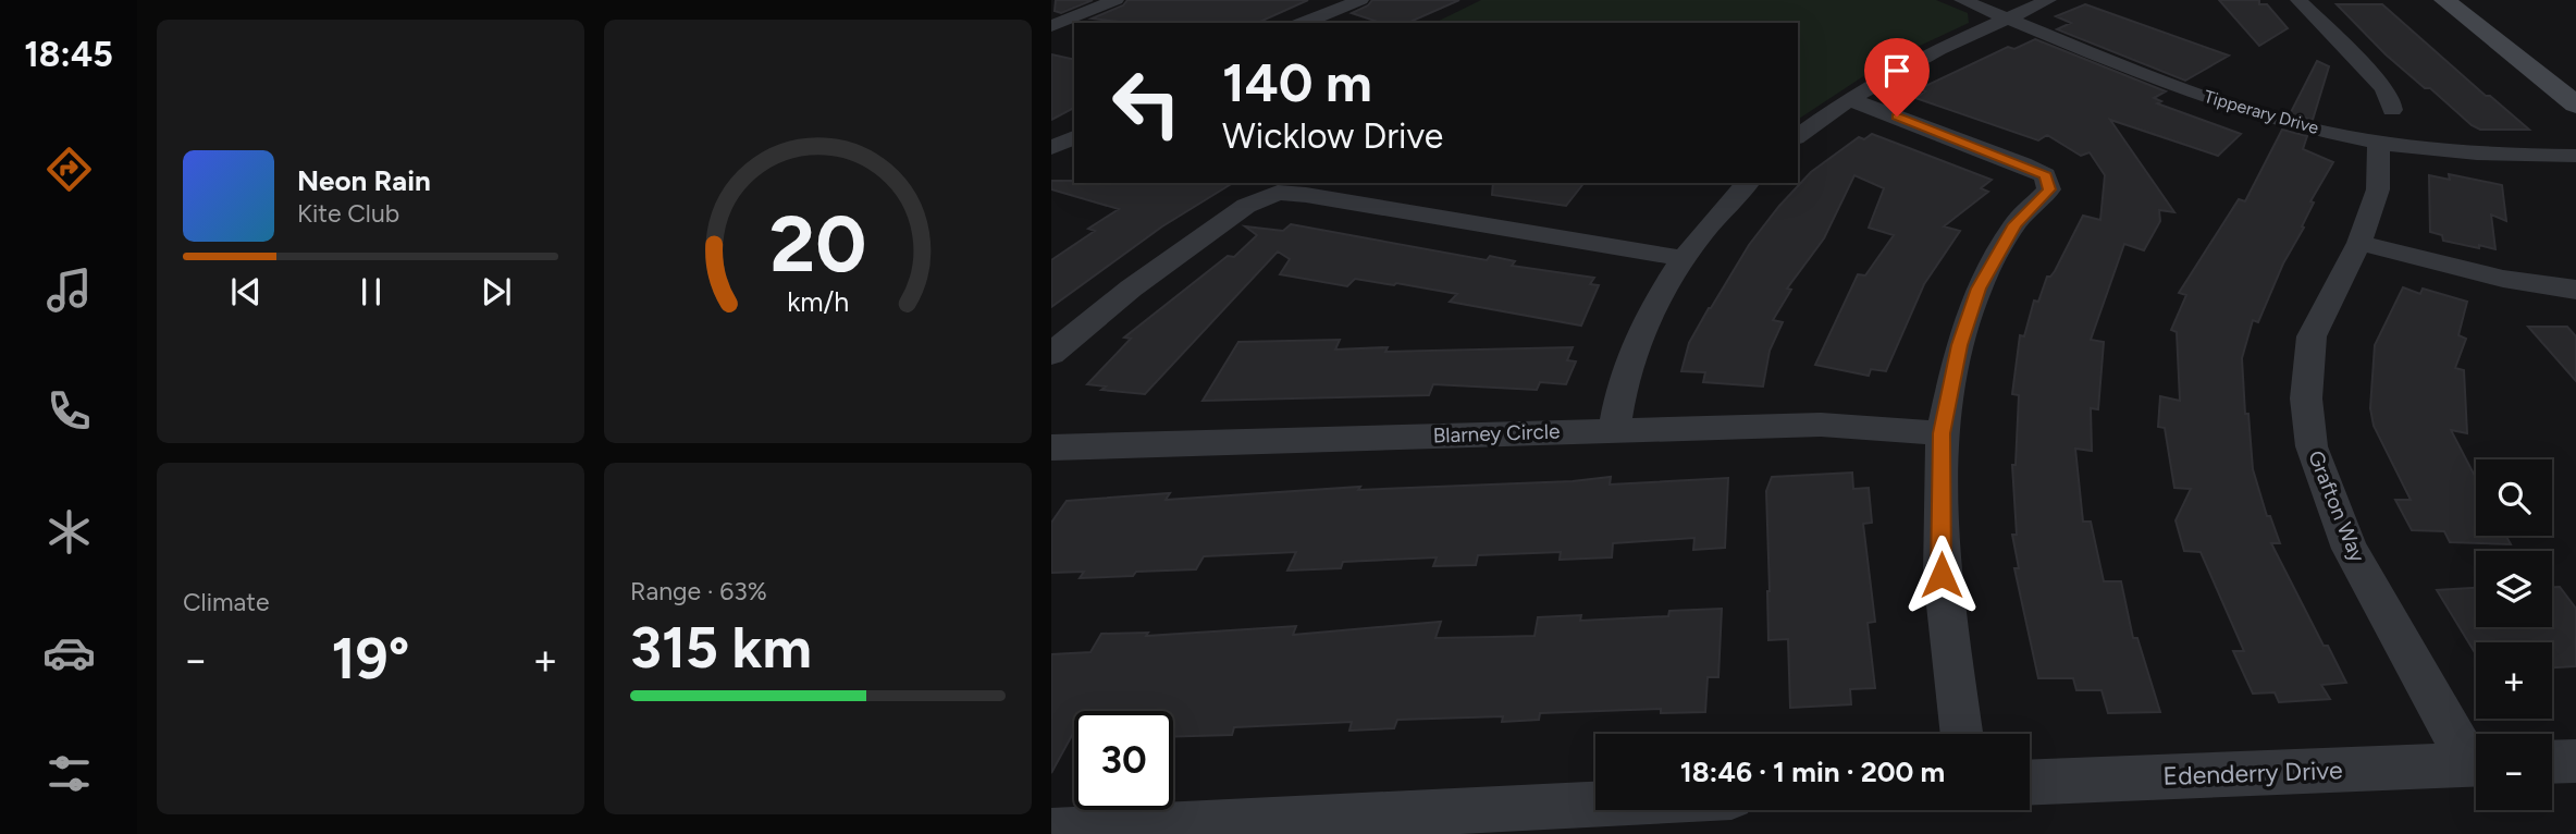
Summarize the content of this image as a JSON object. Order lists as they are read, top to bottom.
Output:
{
  "streets": {
    "street": [
      "Tipperary Drive",
      "Blarney Circle",
      "Grafton Way",
      "Edenderry Drive"
    ]
  },
  "crossings": [
    ["Tipperary Drive", "Grafton Way"]
  ],
  "page": {
    "tabs": "18:45",
    "turn": ["140 m", "Wicklow Drive"],
    "song": ["Neon Rain", "Kite Club"],
    "map_buttons": ["+", "−"],
    "tile": [
      "Climate",
      ["Range · 63%", "315 km"]
    ],
    "heat": ["−", "19°", "+"],
    "limit": "30",
    "trip": "18:46 · 1 min · 200 m",
    "gauge": ["20", "km/h"]
  }
}
